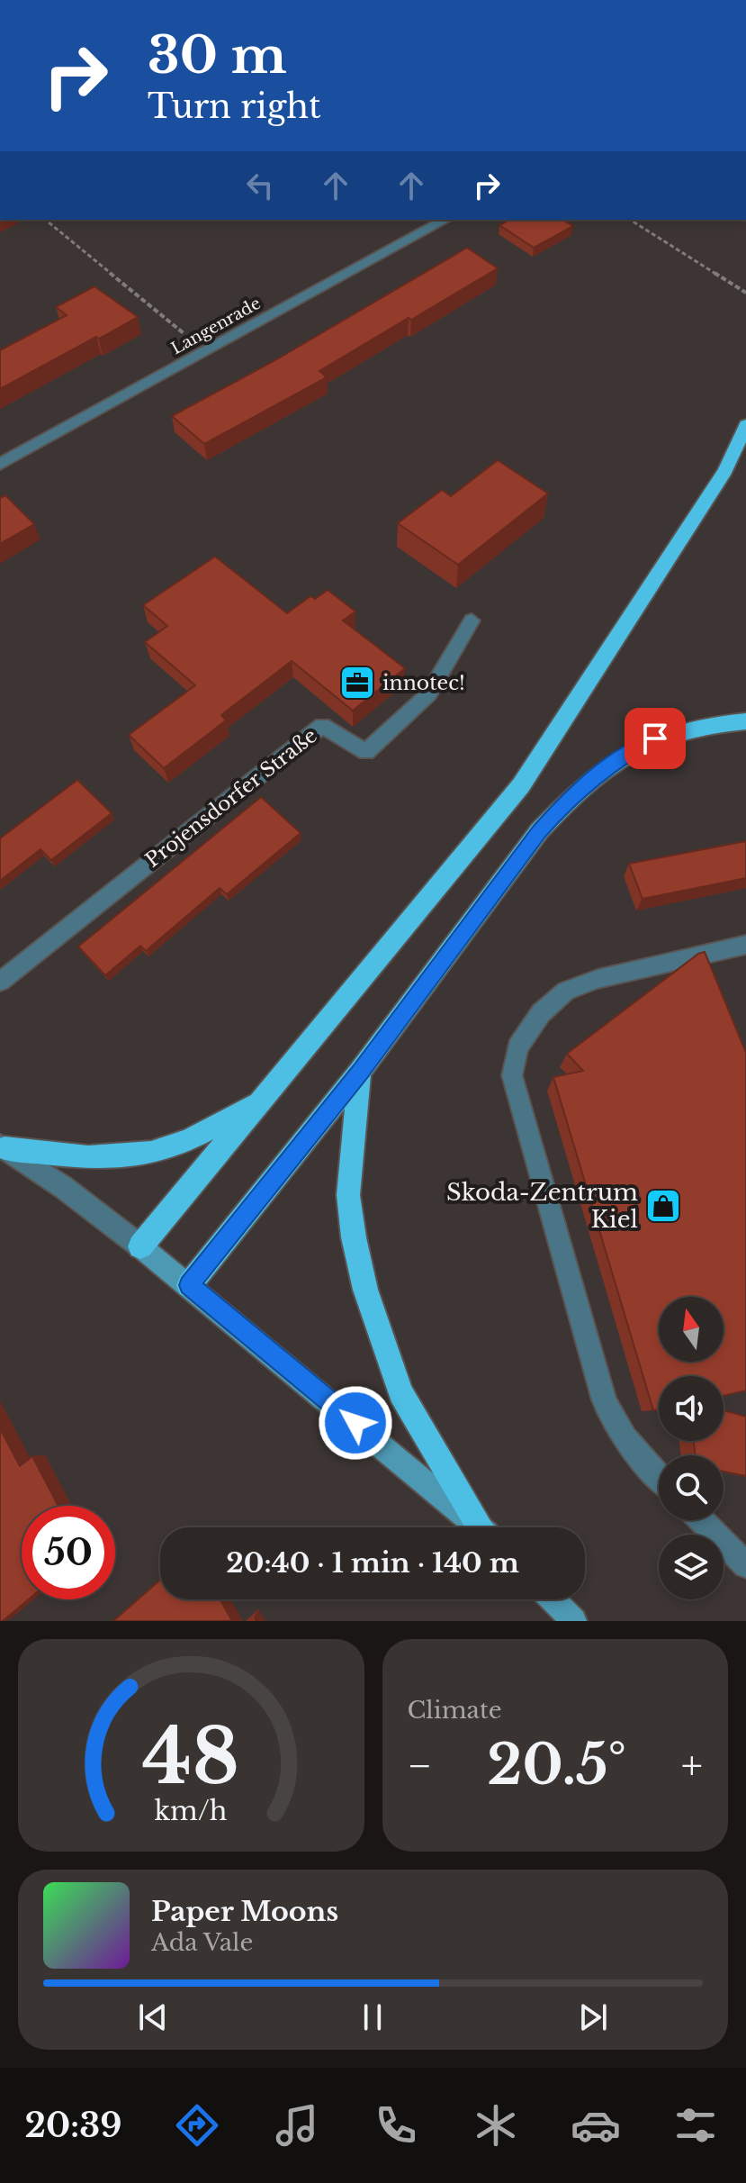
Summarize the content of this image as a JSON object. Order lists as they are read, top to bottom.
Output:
{
  "streets": {
    "street": ["Langenrade", "Projensdorfer Straße"]
  },
  "places": {
    "office": ["innotec!"],
    "shop": ["Skoda-Zentrum Kiel"]
  },
  "north": "top",
  "page": {
    "turn": ["30 m", "Turn right"],
    "limit": "50",
    "trip": "20:40 · 1 min · 140 m",
    "tile": "Climate",
    "heat": ["−", "20.5°", "+"],
    "song": ["Paper Moons", "Ada Vale"],
    "tabs": "20:39",
    "gauge": ["48", "km/h"]
  }
}
